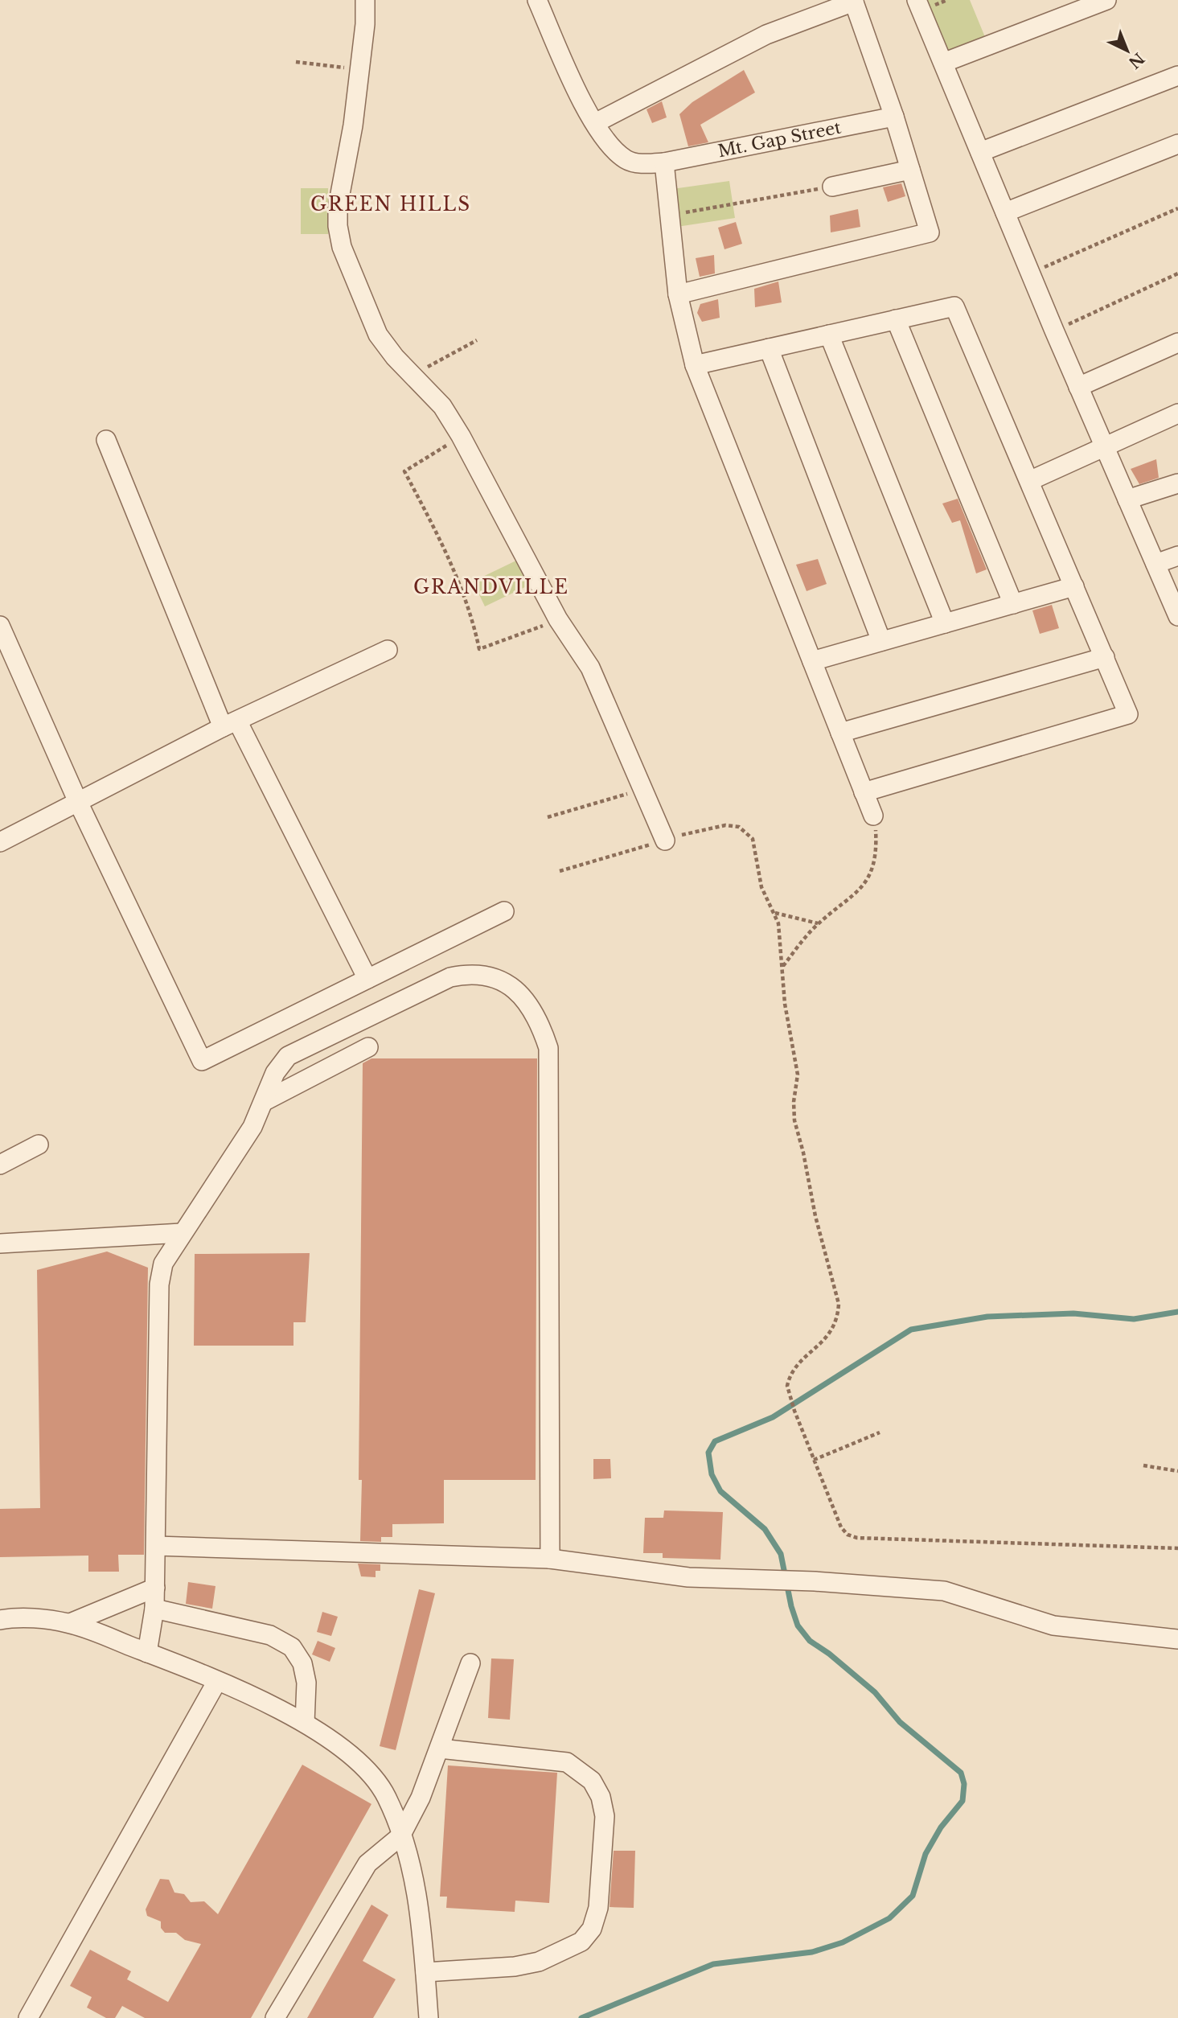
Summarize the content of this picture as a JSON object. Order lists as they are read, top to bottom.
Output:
{
  "streets": {
    "street": ["Mt. Gap Street"]
  },
  "districts": ["GREEN HILLS", "GRANDVILLE"],
  "north": "bottom right"
}
